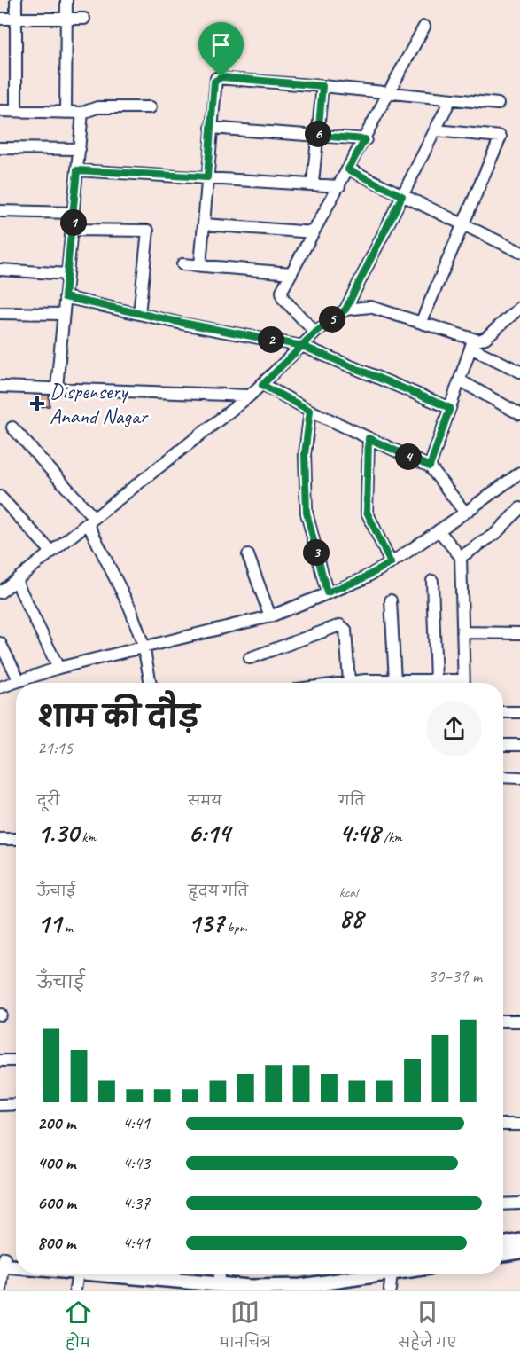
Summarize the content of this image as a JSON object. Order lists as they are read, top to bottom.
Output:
{
  "places": {
    "health": ["Dispensery Anand Nagar"]
  },
  "page": {
    "pins": [
      "6",
      "1",
      "5",
      "2",
      "4",
      "3"
    ],
    "heading": ["शाम की दौड़", "21:15"],
    "stats": [
      ["दूरी", "1.30 km"],
      ["समय", "6:14"],
      ["गति", "4:48 /km"],
      ["ऊँचाई", "11 m"],
      ["हृदय गति", "137 bpm"],
      ["kcal", "88"]
    ],
    "chart": ["ऊँचाई", "30–39 m"],
    "list": [
      {
        "name": "200 m",
        "note": "4:41"
      },
      {
        "name": "400 m",
        "note": "4:43"
      },
      {
        "name": "600 m",
        "note": "4:37"
      },
      {
        "name": "800 m",
        "note": "4:41"
      }
    ],
    "tabs": ["होम", "मानचित्र", "सहेजे गए"]
  }
}
